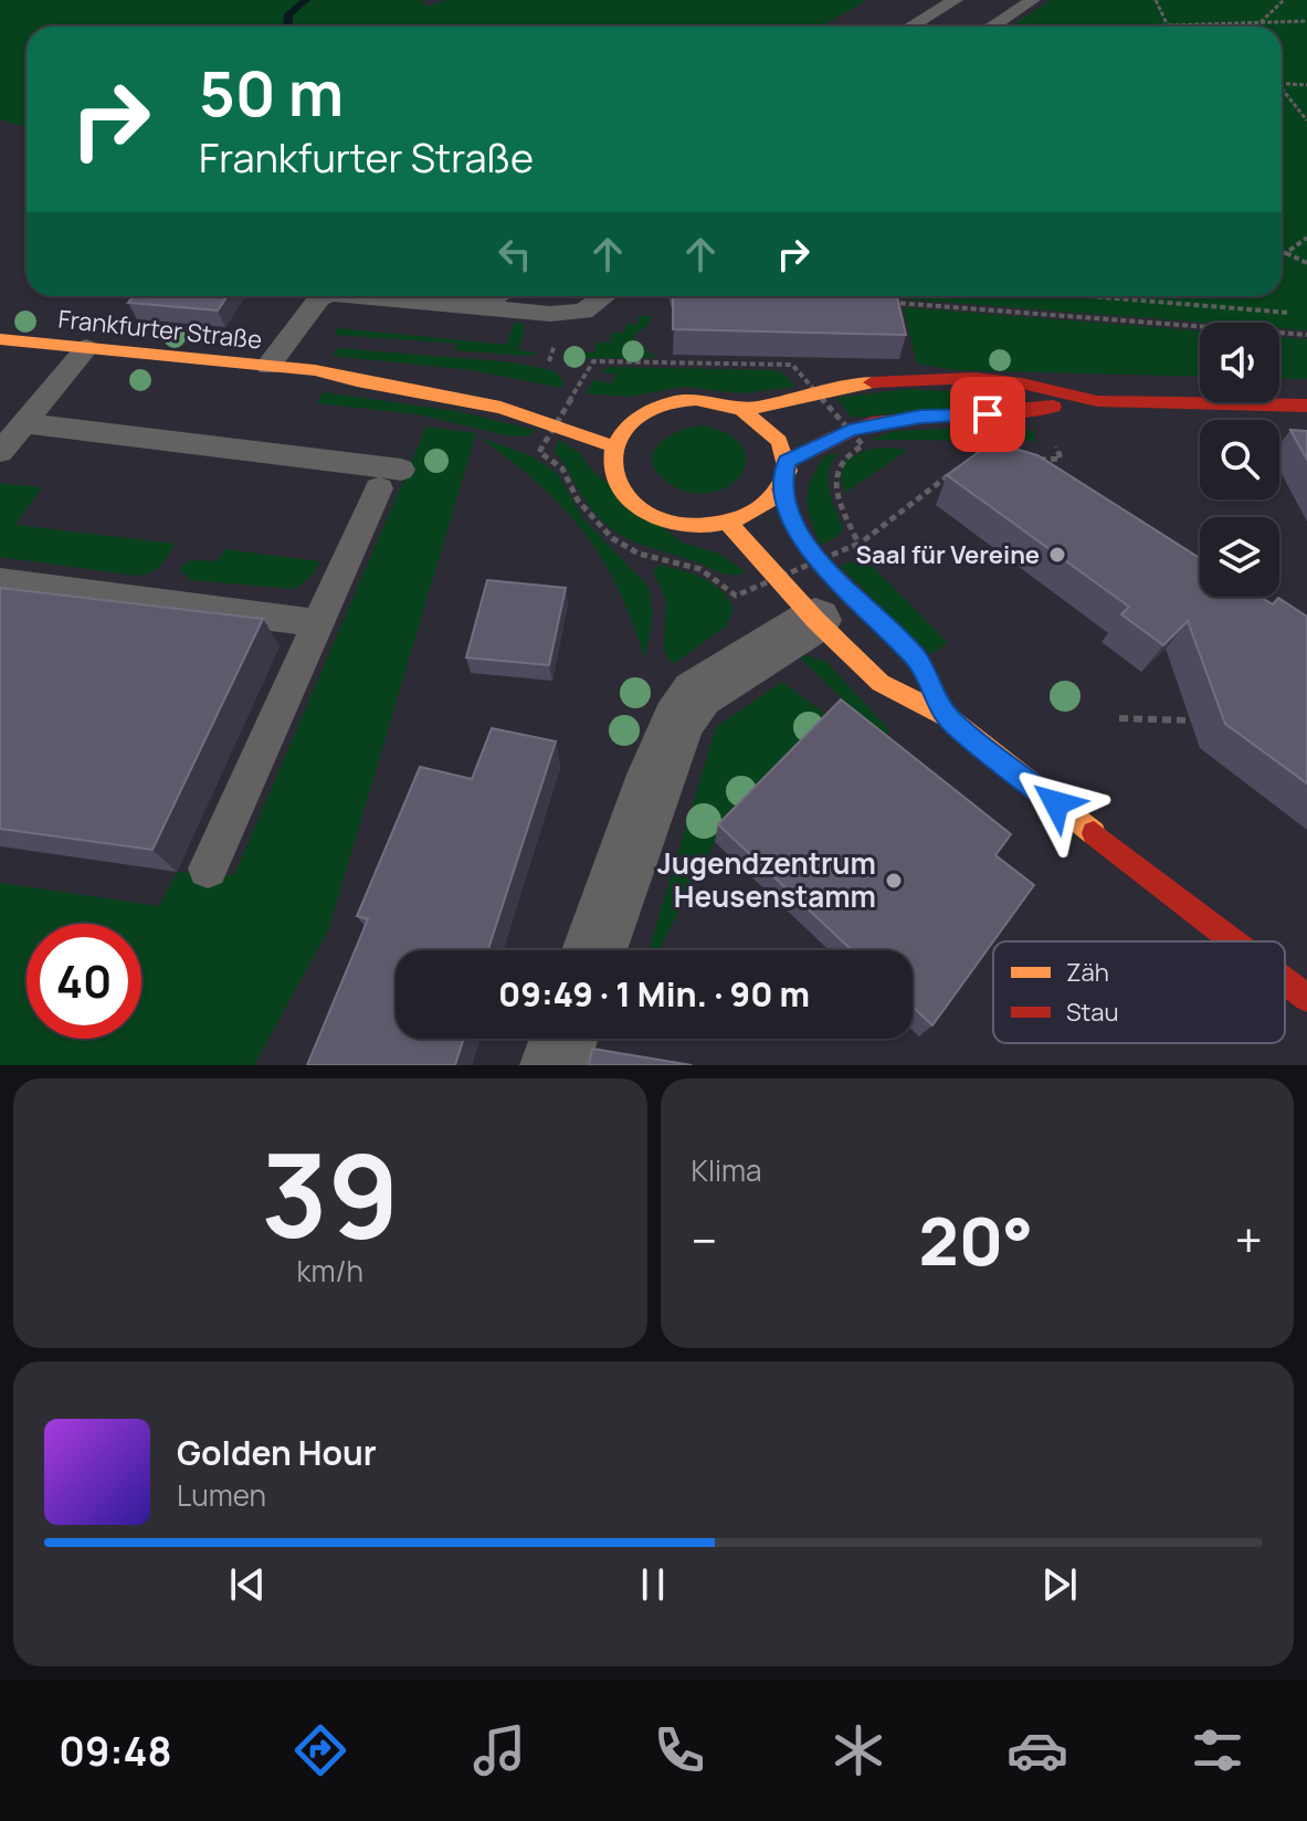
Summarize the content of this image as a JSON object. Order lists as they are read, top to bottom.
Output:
{
  "streets": {
    "street": ["Frankfurter Straße"]
  },
  "places": ["Saal für Vereine", "Jugendzentrum Heusenstamm"],
  "legend": ["Zäh", "Stau"],
  "page": {
    "turn": ["50 m", "Frankfurter Straße"],
    "limit": "40",
    "trip": "09:49 · 1 Min. · 90 m",
    "tile": [
      ["39", "km/h"],
      "Klima"
    ],
    "heat": ["−", "20°", "+"],
    "song": ["Golden Hour", "Lumen"],
    "tabs": "09:48"
  }
}
